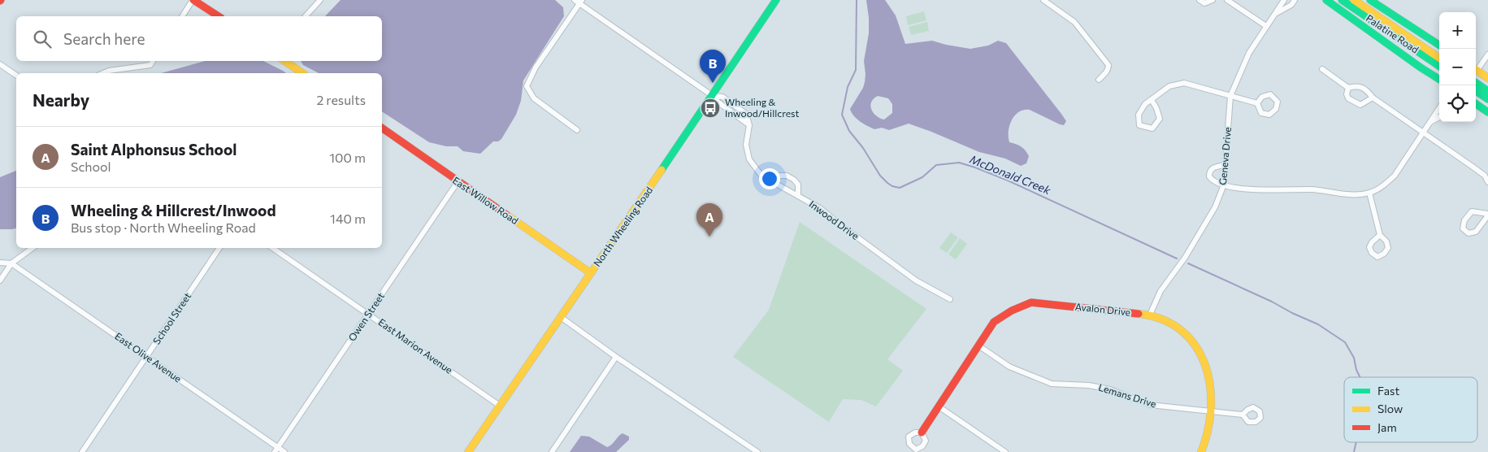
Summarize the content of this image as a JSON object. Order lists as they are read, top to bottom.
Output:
{
  "streets": {
    "main road": [
      "Palatine Road",
      "East Willow Road",
      "North Wheeling Road",
      "Avalon Drive"
    ],
    "street": [
      "Geneva Drive",
      "Inwood Drive",
      "Owen Street",
      "School Street",
      "East Marion Avenue",
      "East Olive Avenue",
      "Lemans Drive"
    ]
  },
  "crossings": [
    ["Geneva Drive", "Avalon Drive"],
    ["East Willow Road", "North Wheeling Road"],
    ["East Willow Road", "Owen Street"],
    ["Inwood Drive", "North Wheeling Road"],
    ["North Wheeling Road", "East Marion Avenue"],
    ["Avalon Drive", "Lemans Drive"],
    ["Owen Street", "East Marion Avenue"],
    ["Owen Street", "East Olive Avenue"],
    ["School Street", "East Olive Avenue"]
  ],
  "water": ["McDonald Creek"],
  "places": {
    "bus stop": ["Wheeling & Inwood/Hillcrest"]
  },
  "legend": ["Fast", "Slow", "Jam"],
  "page": {
    "map_buttons": ["+", "−"],
    "search": "Search here",
    "pins": ["B", "A"],
    "heading": ["Nearby", "2 results"],
    "list": [
      {
        "mark": "A",
        "name": "Saint Alphonsus School",
        "note": "School",
        "value": "100 m"
      },
      {
        "mark": "B",
        "name": "Wheeling & Hillcrest/Inwood",
        "note": "Bus stop · North Wheeling Road",
        "value": "140 m"
      }
    ]
  }
}
